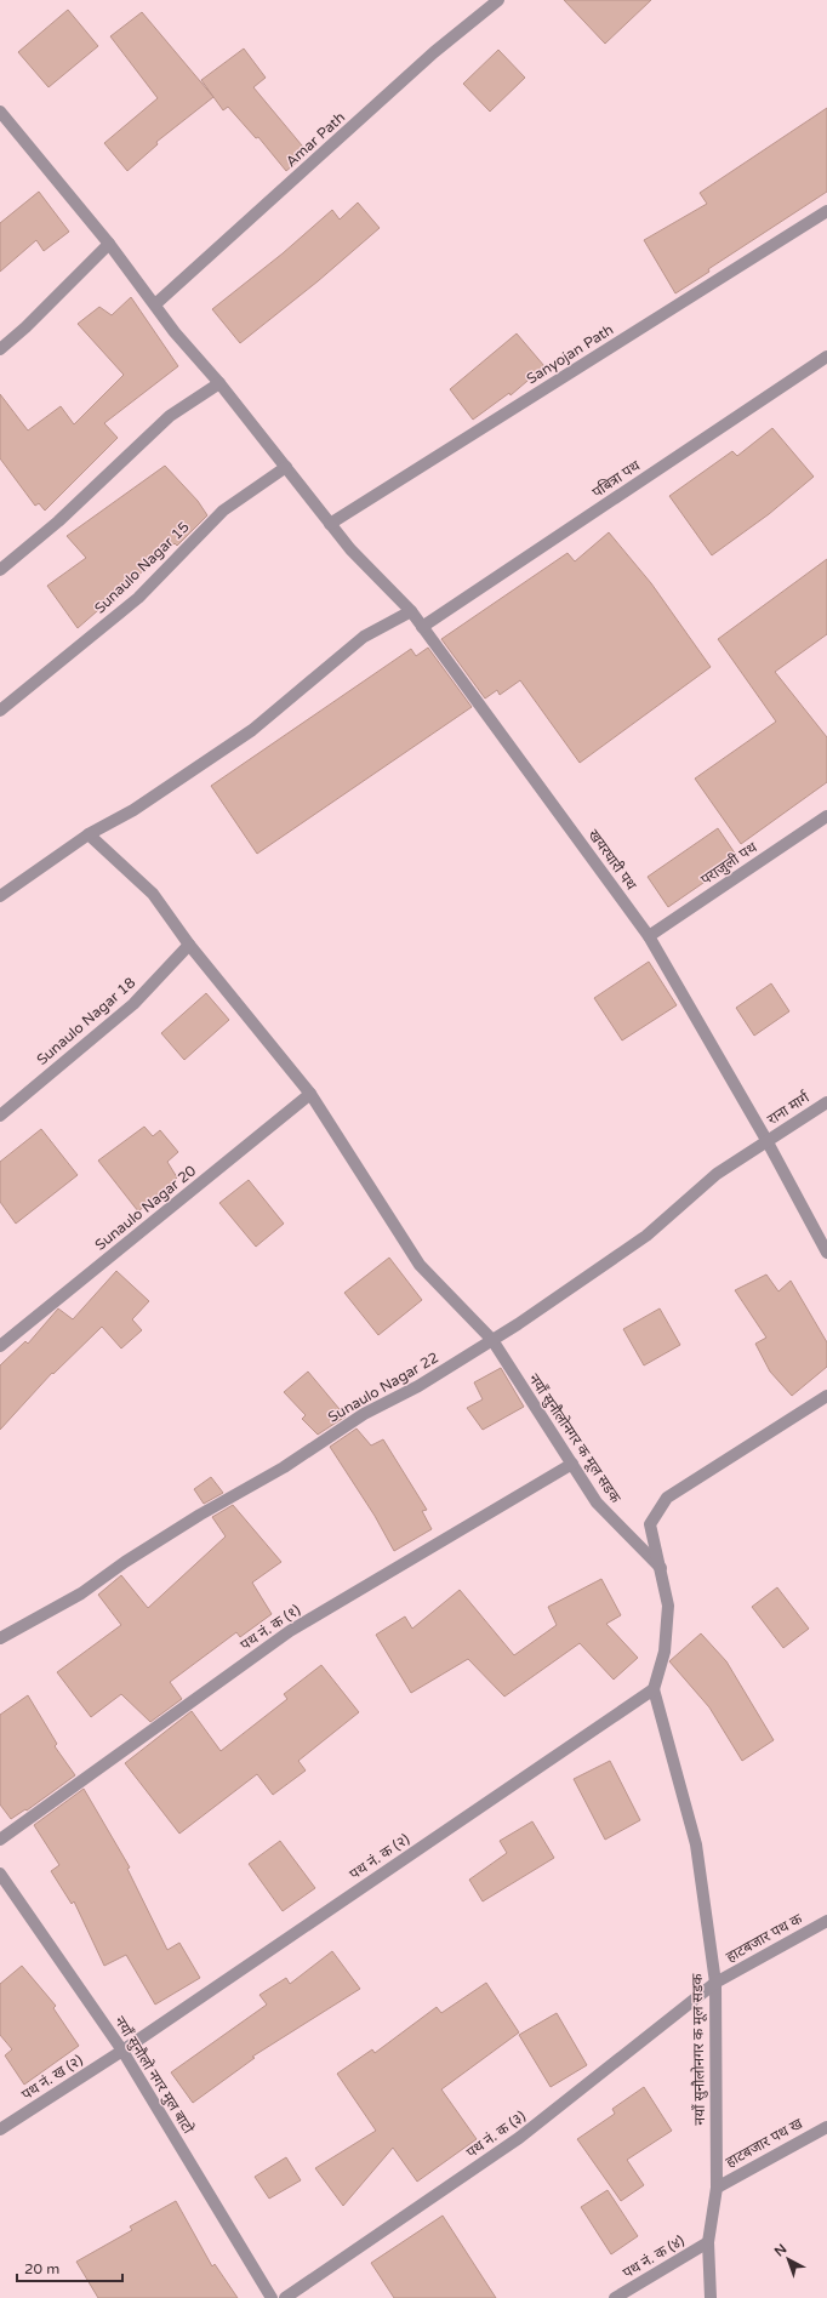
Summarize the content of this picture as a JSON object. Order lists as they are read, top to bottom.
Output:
{
  "streets": {
    "street": [
      "Amar Path",
      "Sanyojan Path",
      "पबित्रा पथ",
      "Sunaulo Nagar 15",
      "खयरघारी पथ",
      "पराजुली पथ",
      "Sunaulo Nagar 18",
      "राना मार्ग",
      "Sunaulo Nagar 20",
      "Sunaulo Nagar 22",
      "नयाँ सुनौलोनगर क मूल सडक",
      "पथ नं. क (१)",
      "पथ नं. क (२)",
      "हाटबजार पथ क",
      "नयाँ सुनौलो नगर मुल बाटो",
      "पथ नं. ख (२)",
      "पथ नं. क (३)",
      "हाटबजार पथ ख",
      "पथ नं. क (४)"
    ]
  },
  "crossings": [
    ["Amar Path", "खयरघारी पथ"],
    ["Sanyojan Path", "खयरघारी पथ"],
    ["पबित्रा पथ", "खयरघारी पथ"],
    ["Sunaulo Nagar 15", "खयरघारी पथ"],
    ["खयरघारी पथ", "पराजुली पथ"],
    ["खयरघारी पथ", "राना मार्ग"],
    ["खयरघारी पथ", "Sunaulo Nagar 22"],
    ["Sunaulo Nagar 18", "नयाँ सुनौलोनगर क मूल सडक"],
    ["राना मार्ग", "Sunaulo Nagar 22"],
    ["Sunaulo Nagar 20", "नयाँ सुनौलोनगर क मूल सडक"],
    ["Sunaulo Nagar 22", "नयाँ सुनौलोनगर क मूल सडक"],
    ["नयाँ सुनौलोनगर क मूल सडक", "पथ नं. क (१)"],
    ["नयाँ सुनौलोनगर क मूल सडक", "पथ नं. क (२)"],
    ["नयाँ सुनौलोनगर क मूल सडक", "हाटबजार पथ क"],
    ["नयाँ सुनौलोनगर क मूल सडक", "पथ नं. क (३)"],
    ["नयाँ सुनौलोनगर क मूल सडक", "हाटबजार पथ ख"],
    ["नयाँ सुनौलोनगर क मूल सडक", "पथ नं. क (४)"],
    ["पथ नं. क (२)", "नयाँ सुनौलो नगर मुल बाटो"],
    ["पथ नं. क (२)", "पथ नं. ख (२)"],
    ["हाटबजार पथ क", "पथ नं. क (३)"],
    ["नयाँ सुनौलो नगर मुल बाटो", "पथ नं. ख (२)"]
  ],
  "scale_bar": "20 m",
  "north": "top left"
}
